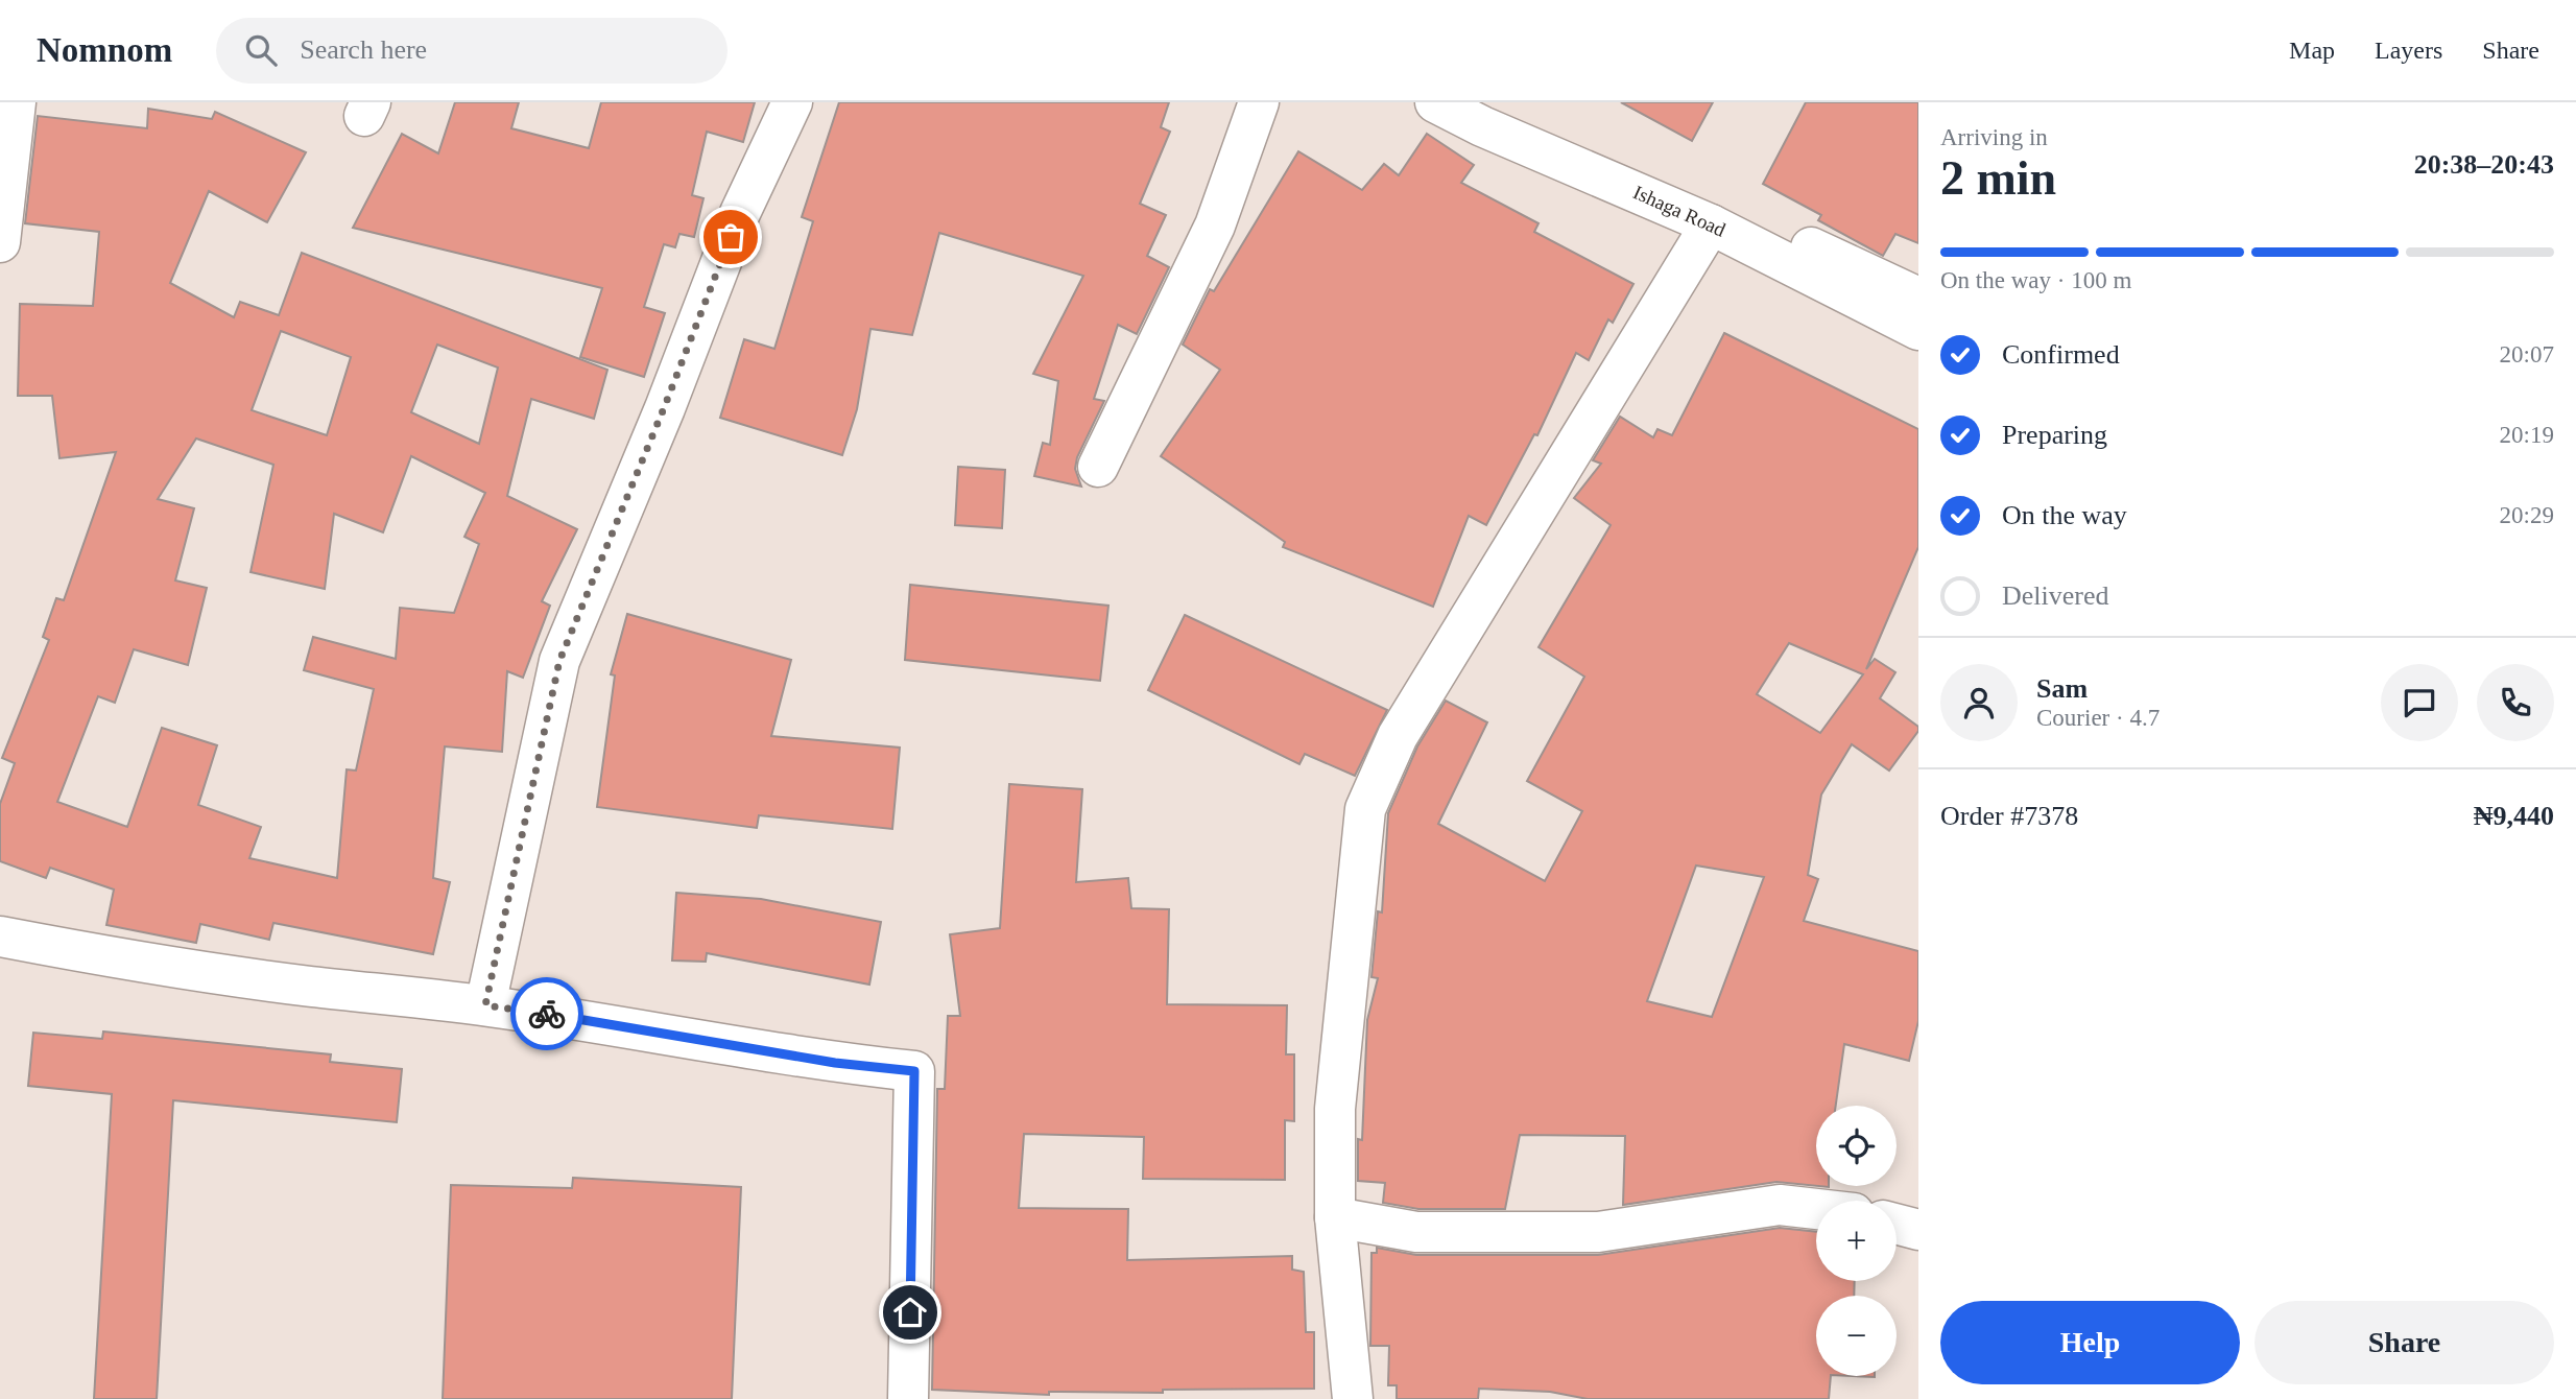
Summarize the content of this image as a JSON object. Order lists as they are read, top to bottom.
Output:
{
  "streets": {
    "street": ["Ishaga Road"]
  },
  "page": {
    "header": "Nomnom",
    "search": "Search here",
    "nav": ["Map", "Layers", "Share"],
    "heading": ["2 min", "Arriving in", "20:38–20:43"],
    "panel": [
      "Sam",
      "Courier · 4.7",
      "Order #7378",
      "₦9,440"
    ],
    "bar": "On the way · 100 m",
    "list": [
      ["Confirmed", "20:07"],
      ["Preparing", "20:19"],
      ["On the way", "20:29"],
      "Delivered"
    ],
    "map_buttons": ["+", "−"],
    "buttons": ["Help", "Share"]
  }
}
